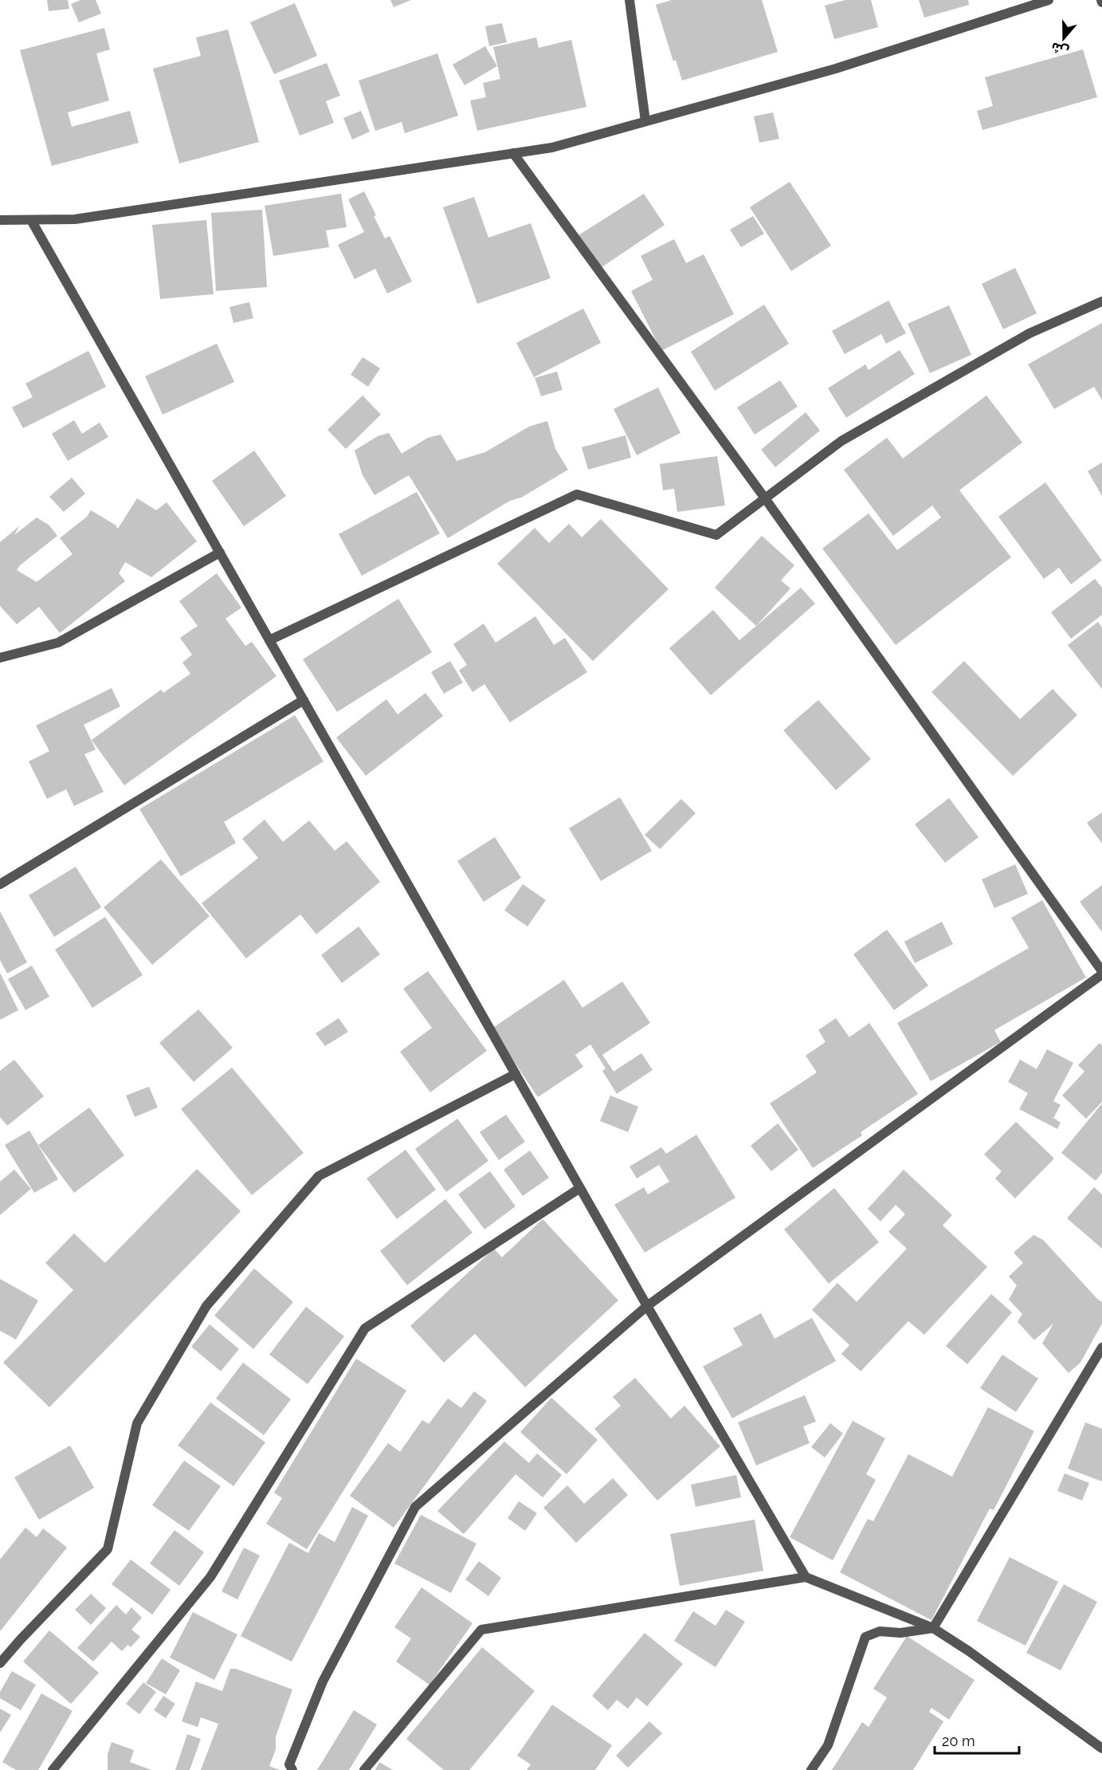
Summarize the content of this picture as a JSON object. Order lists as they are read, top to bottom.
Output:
{
  "scale_bar": "20 m",
  "north": "bottom"
}
